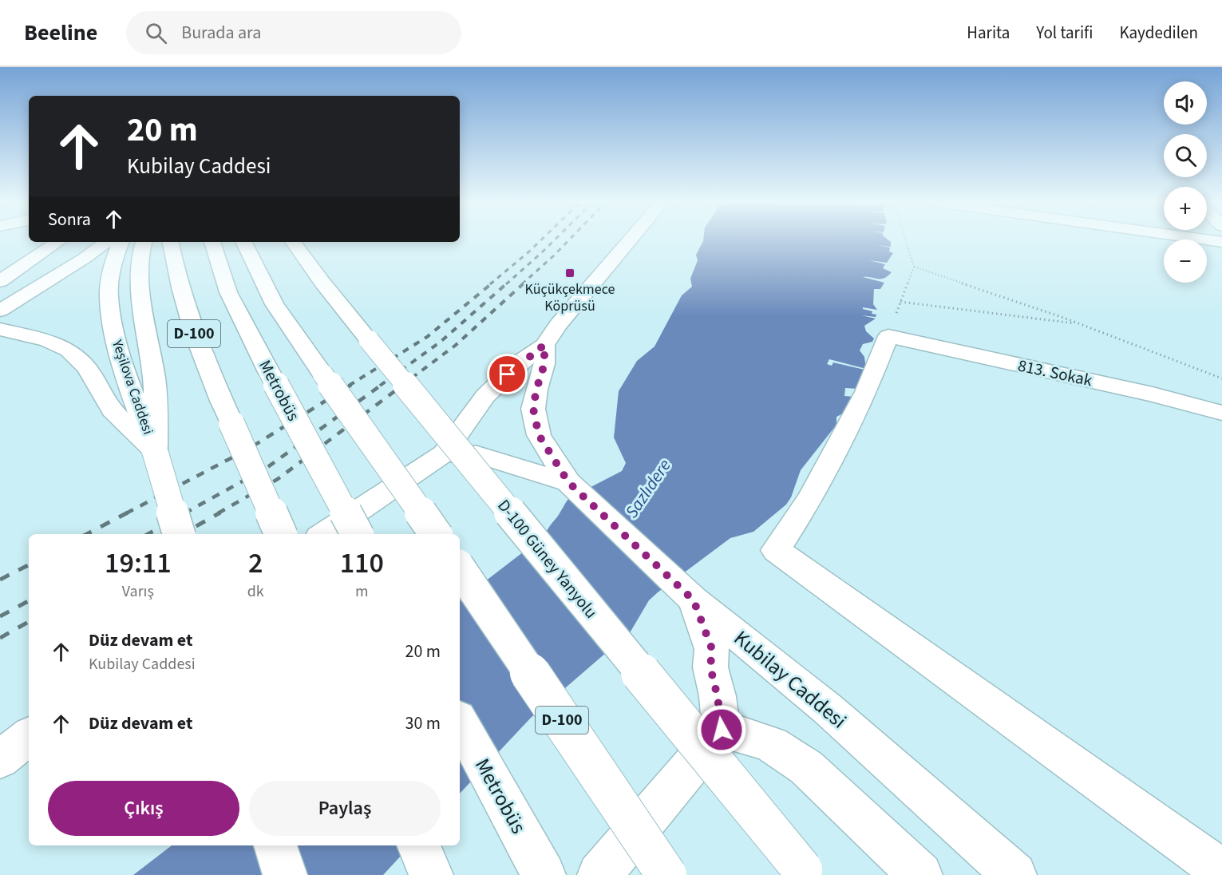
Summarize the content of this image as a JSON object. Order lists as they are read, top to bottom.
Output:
{
  "streets": {
    "main road": [
      "D-100",
      "813. Sokak",
      "Yeşilova Caddesi",
      "Metrobüs",
      "D-100 Güney Yanyolu",
      "Kubilay Caddesi"
    ]
  },
  "water": ["Sazlıdere"],
  "places": {
    "transit": ["Küçükçekmece Köprüsü"]
  },
  "page": {
    "header": "Beeline",
    "search": "Burada ara",
    "nav": ["Harita", "Yol tarifi", "Kaydedilen"],
    "map_buttons": ["+", "−"],
    "turn": ["20 m", "Kubilay Caddesi"],
    "then": "Sonra",
    "eta": [
      "19:11",
      "Varış",
      "2",
      "dk",
      "110",
      "m"
    ],
    "list": [
      {
        "name": "Düz devam et",
        "note": "Kubilay Caddesi",
        "value": "20 m"
      },
      {
        "name": "Düz devam et",
        "value": "30 m"
      }
    ],
    "buttons": ["Çıkış", "Paylaş"]
  }
}
